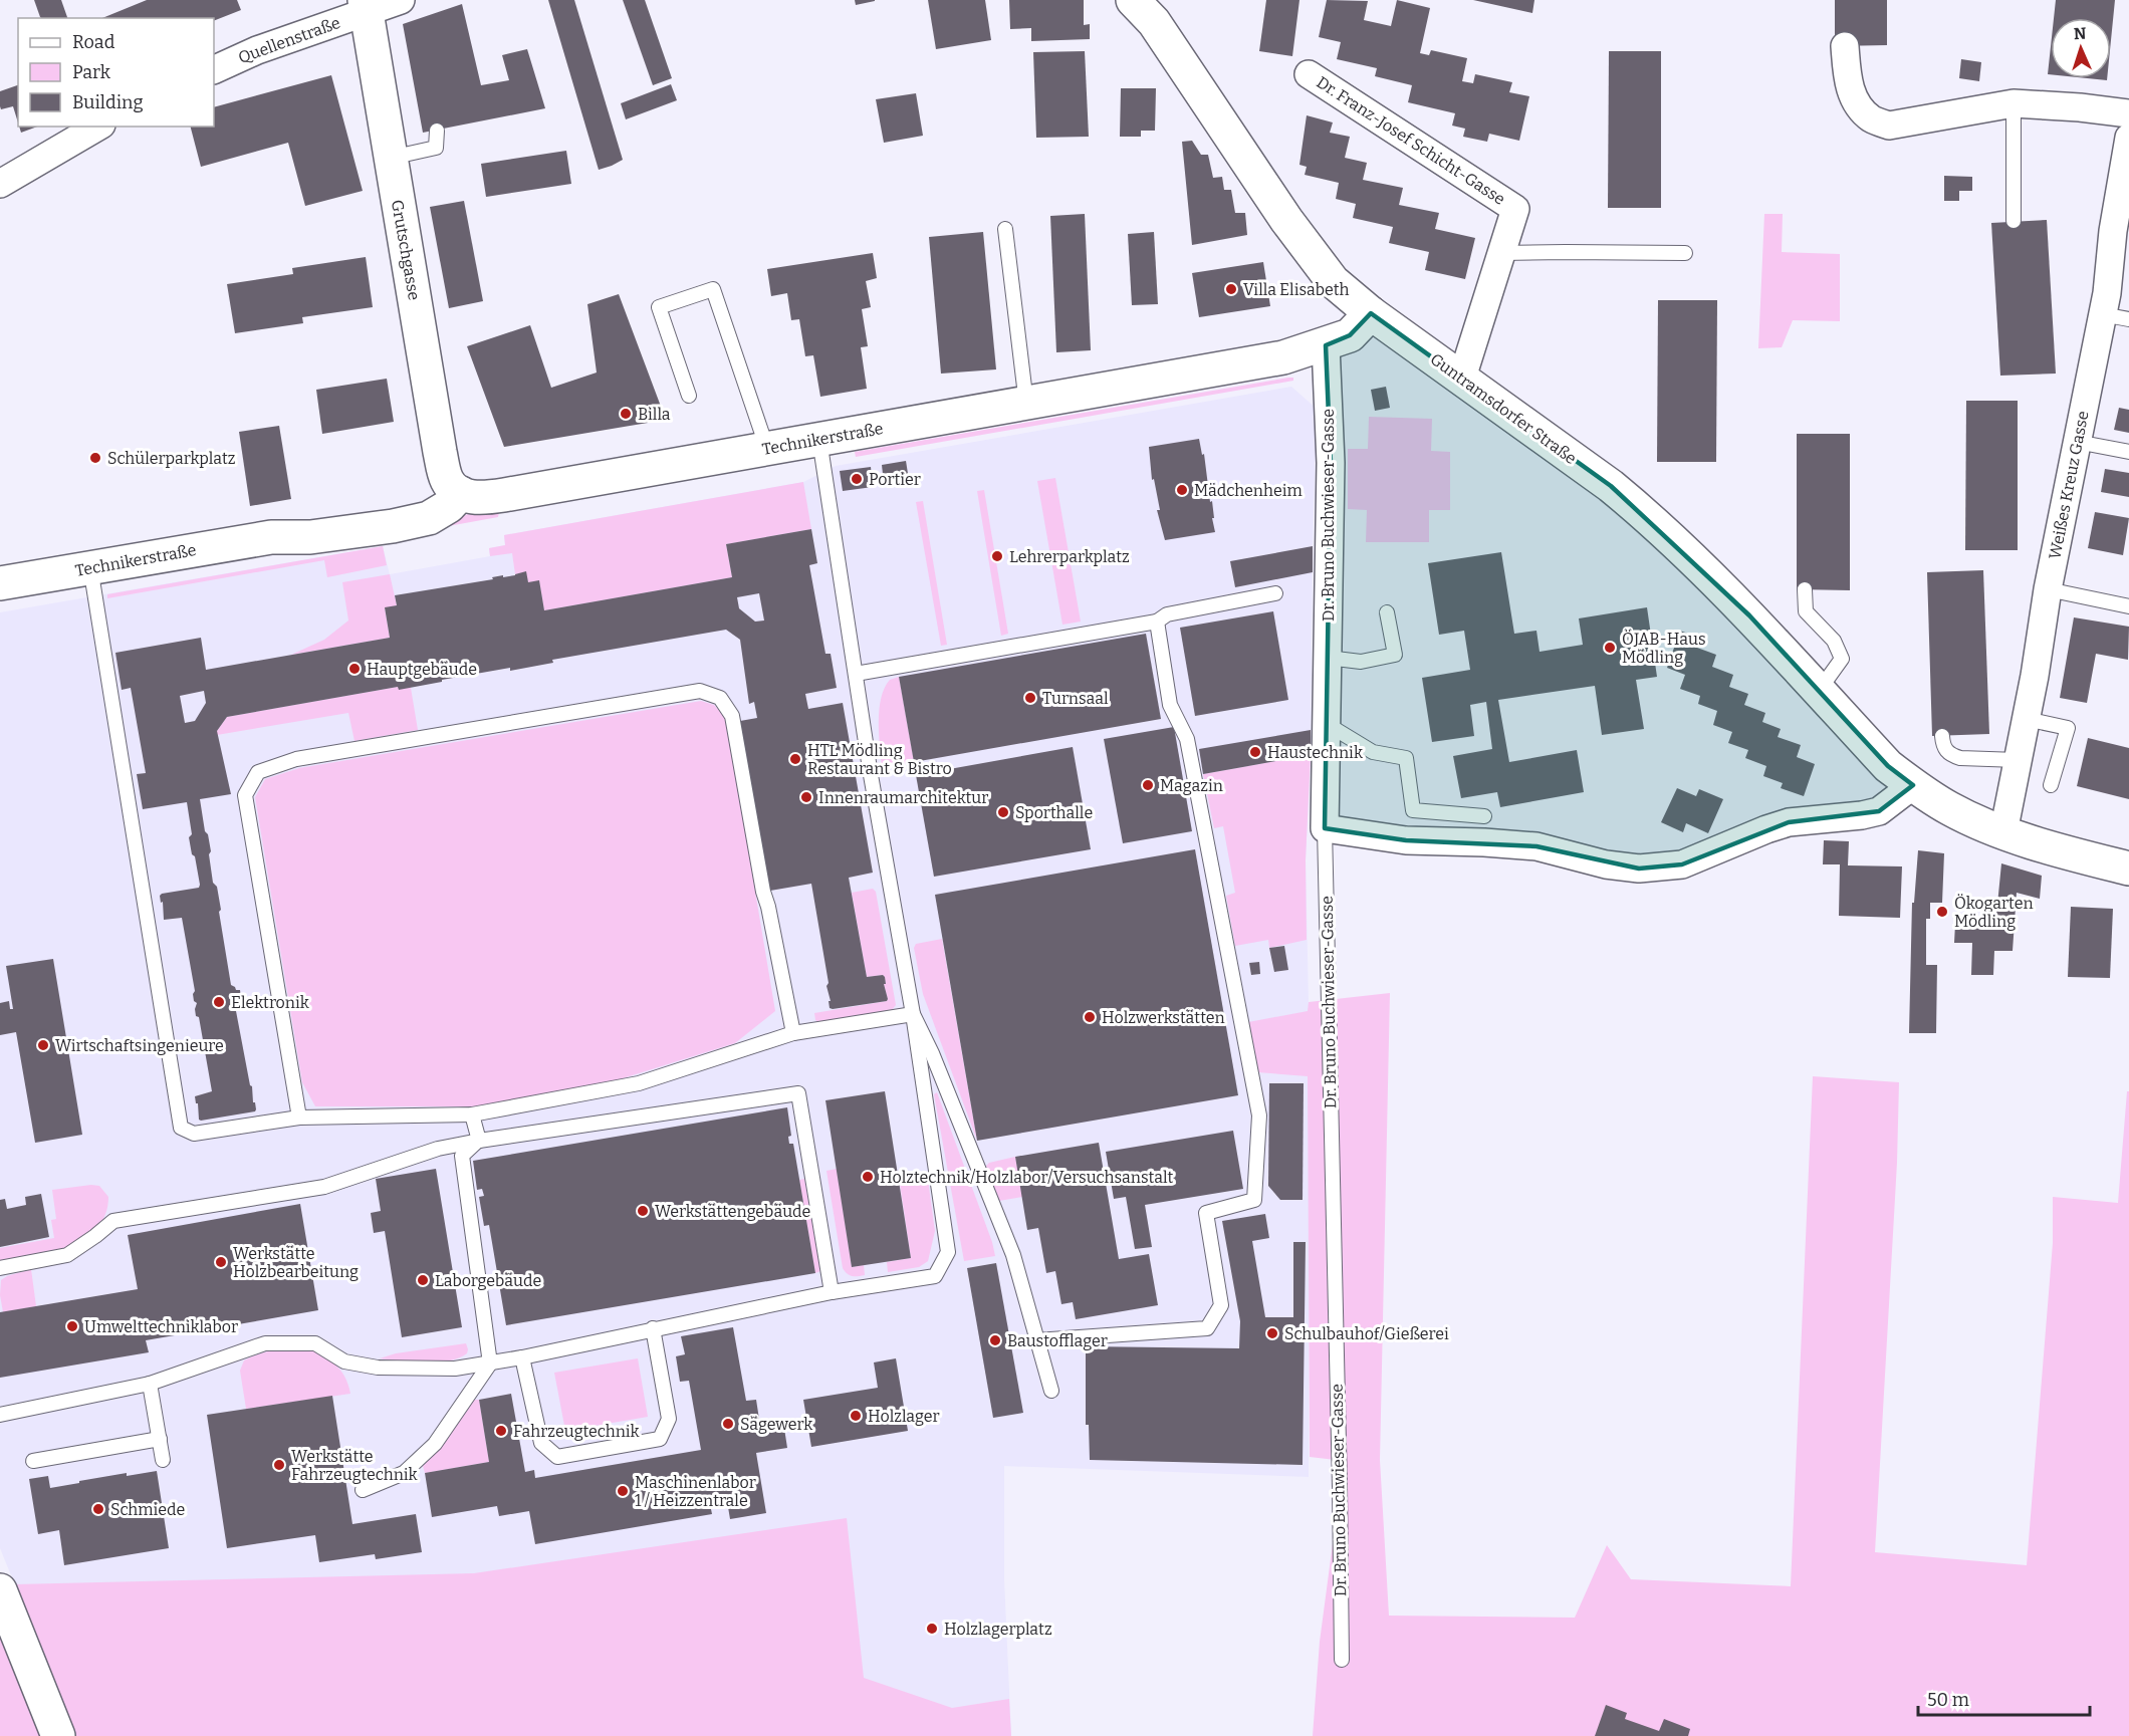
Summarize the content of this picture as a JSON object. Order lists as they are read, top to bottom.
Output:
{
  "streets": {
    "street": [
      "Quellenstraße",
      "Dr. Franz-Josef Schicht-Gasse",
      "Grutschgasse",
      "Guntramsdorfer Straße",
      "Technikerstraße",
      "Weißes Kreuz Gasse",
      "Dr. Bruno Buchwieser-Gasse"
    ]
  },
  "crossings": [
    ["Quellenstraße", "Grutschgasse"],
    ["Dr. Franz-Josef Schicht-Gasse", "Guntramsdorfer Straße"],
    ["Grutschgasse", "Technikerstraße"],
    ["Guntramsdorfer Straße", "Technikerstraße"],
    ["Guntramsdorfer Straße", "Weißes Kreuz Gasse"],
    ["Technikerstraße", "Dr. Bruno Buchwieser-Gasse"]
  ],
  "places": [
    "Villa Elisabeth",
    "Billa",
    "Schülerparkplatz",
    "Portier",
    "Mädchenheim",
    "Lehrerparkplatz",
    "ÖJAB-Haus Mödling",
    "Hauptgebäude",
    "Turnsaal",
    "Haustechnik",
    "HTL Mödling Restaurant & Bistro",
    "Magazin",
    "Innenraumarchitektur",
    "Sporthalle",
    "Ökogarten Mödling",
    "Elektronik",
    "Holzwerkstätten",
    "Wirtschaftsingenieure",
    "Holztechnik/Holzlabor/Versuchsanstalt",
    "Werkstättengebäude",
    "Werkstätte Holzbearbeitung",
    "Laborgebäude",
    "Umwelttechniklabor",
    "Schulbauhof/Gießerei",
    "Baustofflager",
    "Holzlager",
    "Sägewerk",
    "Fahrzeugtechnik",
    "Werkstätte Fahrzeugtechnik",
    "Maschinenlabor 1 / Heizzentrale",
    "Schmiede",
    "Holzlagerplatz"
  ],
  "legend": ["Road", "Park", "Building"],
  "scale_bar": "50 m",
  "north": "top"
}
